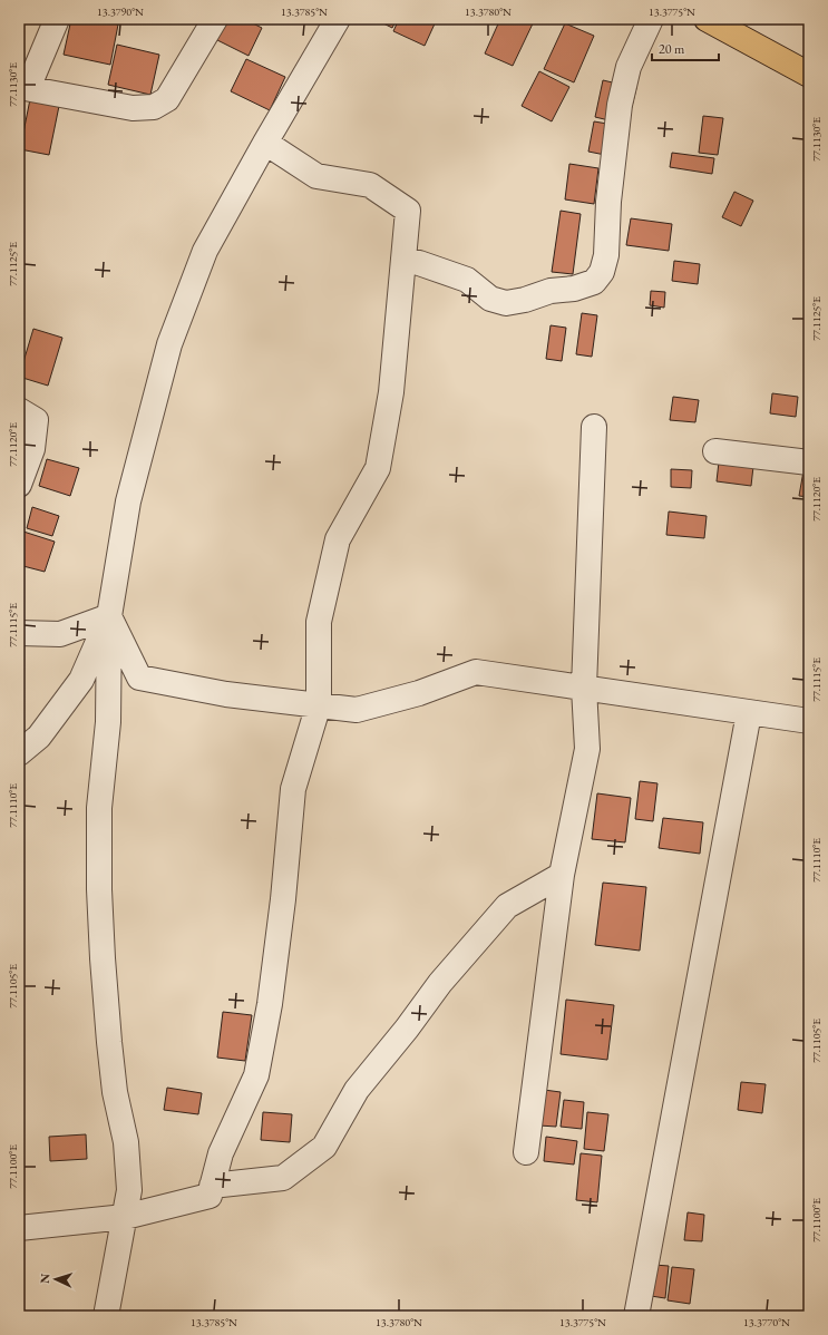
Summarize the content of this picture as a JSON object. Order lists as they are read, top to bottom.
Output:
{
  "scale_bar": "20 m",
  "north": "left",
  "coordinates": [
    "13.3790°N",
    "13.3785°N",
    "13.3780°N",
    "13.3775°N",
    "77.1130°E",
    "77.1125°E",
    "77.1120°E",
    "77.1115°E",
    "77.1110°E",
    "77.1105°E",
    "77.1100°E",
    "13.3770°N"
  ]
}
